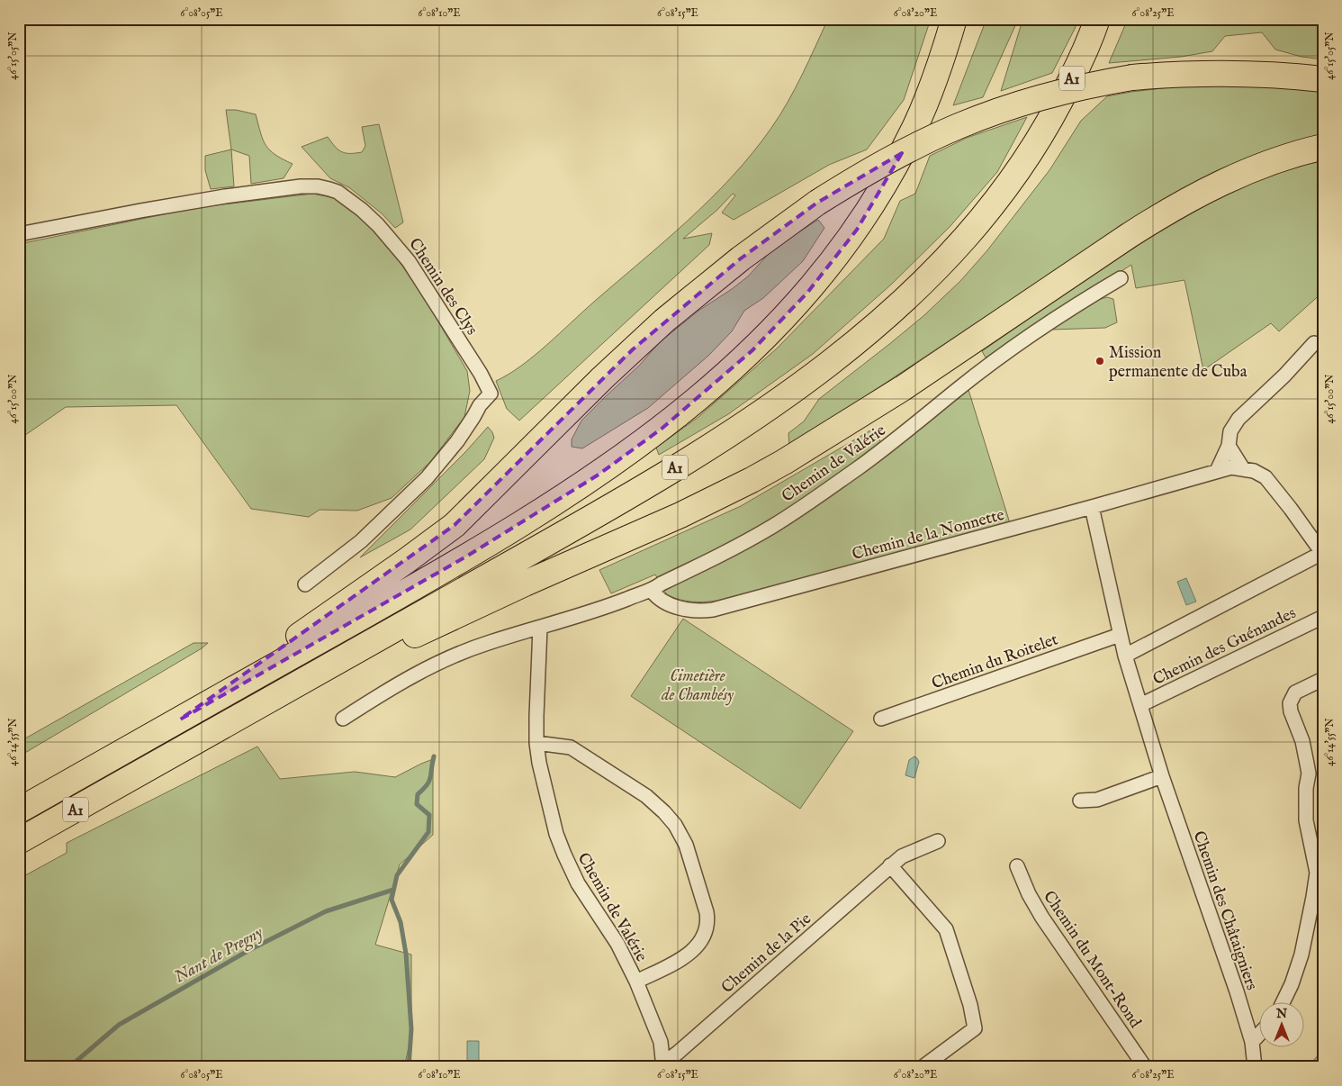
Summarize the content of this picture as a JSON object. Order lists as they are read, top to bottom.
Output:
{
  "streets": {
    "highway": ["A1"],
    "street": [
      "Chemin des Clys",
      "Chemin de Valérie",
      "Chemin de la Nonnette",
      "Chemin des Guénandes",
      "Chemin du Roitelet",
      "Chemin des Châtaigniers",
      "Chemin de la Pie",
      "Chemin du Mont-Rond"
    ]
  },
  "crossings": [
    ["Chemin de Valérie", "Chemin de la Nonnette"],
    ["Chemin de Valérie", "Chemin de la Pie"],
    ["Chemin de la Nonnette", "Chemin des Châtaigniers"],
    ["Chemin des Guénandes", "Chemin des Châtaigniers"],
    ["Chemin du Roitelet", "Chemin des Châtaigniers"]
  ],
  "water": ["Nant de Pregny"],
  "parks": ["Cimetière de Chambésy"],
  "places": ["Mission permanente de Cuba"],
  "north": "top",
  "coordinates": [
    "6°08'05\"E",
    "6°08'10\"E",
    "6°08'15\"E",
    "6°08'20\"E",
    "6°08'25\"E",
    "46°15'05\"N",
    "46°15'00\"N",
    "46°14'55\"N"
  ]
}
